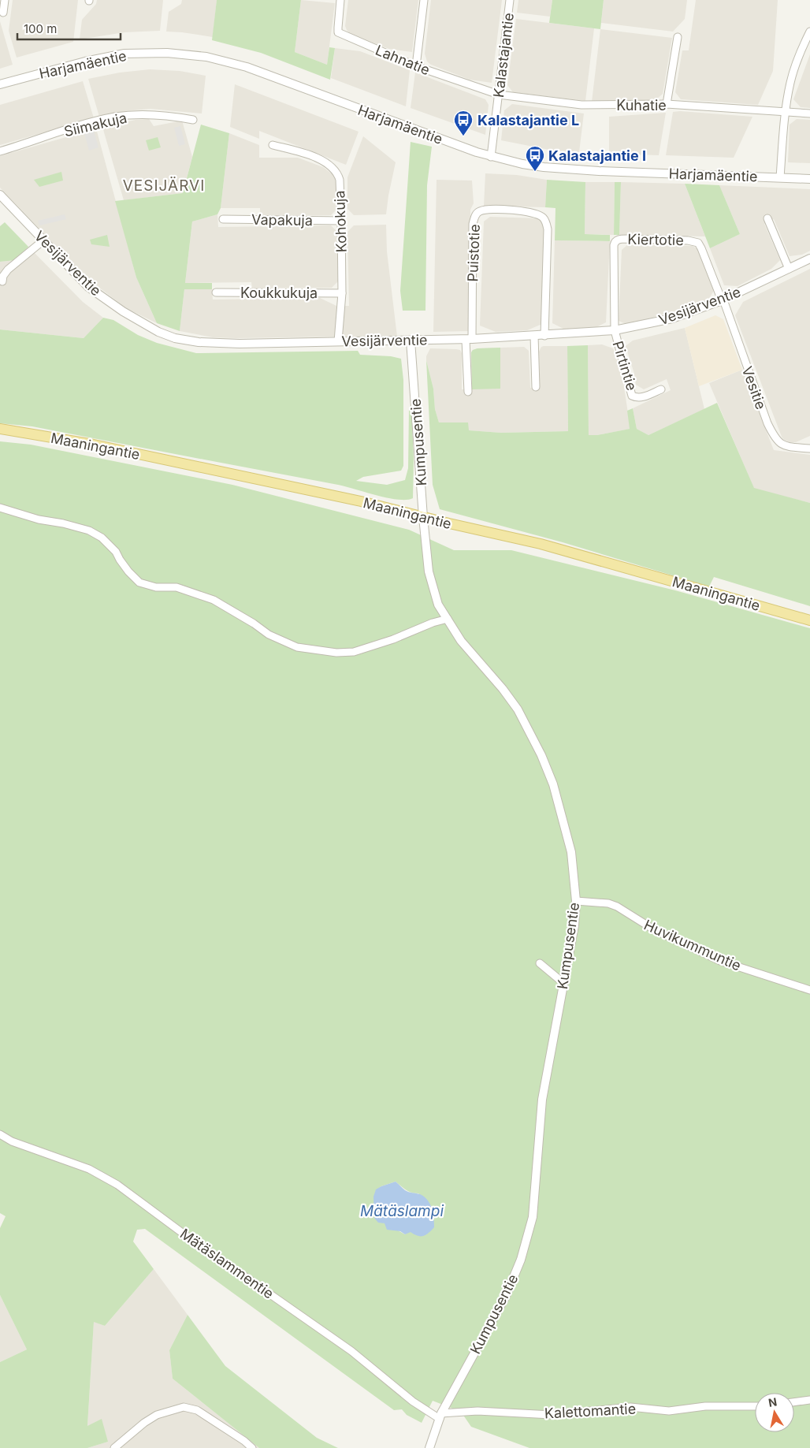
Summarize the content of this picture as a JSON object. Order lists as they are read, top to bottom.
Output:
{
  "streets": {
    "main road": ["Maaningantie"],
    "street": [
      "Kalastajantie",
      "Lahnatie",
      "Harjamäentie",
      "Kuhatie",
      "Siimakuja",
      "Vapakuja",
      "Kohokuja",
      "Kiertotie",
      "Puistotie",
      "Vesijärventie",
      "Koukkukuja",
      "Pirtintie",
      "Vesitie",
      "Kumpusentie",
      "Huvikummuntie",
      "Mätäslammentie",
      "Kalettomantie"
    ]
  },
  "crossings": [
    ["Kalastajantie", "Lahnatie"],
    ["Kalastajantie", "Harjamäentie"],
    ["Kalastajantie", "Kuhatie"],
    ["Lahnatie", "Kuhatie"],
    ["Vapakuja", "Kohokuja"],
    ["Kohokuja", "Vesijärventie"],
    ["Kohokuja", "Koukkukuja"],
    ["Kiertotie", "Vesijärventie"],
    ["Kiertotie", "Pirtintie"],
    ["Kiertotie", "Vesitie"],
    ["Puistotie", "Vesijärventie"],
    ["Vesijärventie", "Pirtintie"],
    ["Vesijärventie", "Vesitie"],
    ["Vesijärventie", "Kumpusentie"],
    ["Kumpusentie", "Maaningantie"],
    ["Kumpusentie", "Huvikummuntie"],
    ["Kumpusentie", "Mätäslammentie"],
    ["Kumpusentie", "Kalettomantie"],
    ["Mätäslammentie", "Kalettomantie"]
  ],
  "districts": ["VESIJÄRVI"],
  "water": ["Mätäslampi"],
  "places": {
    "bus stop": ["Kalastajantie L", "Kalastajantie I"]
  },
  "scale_bar": "100 m",
  "north": "top"
}
